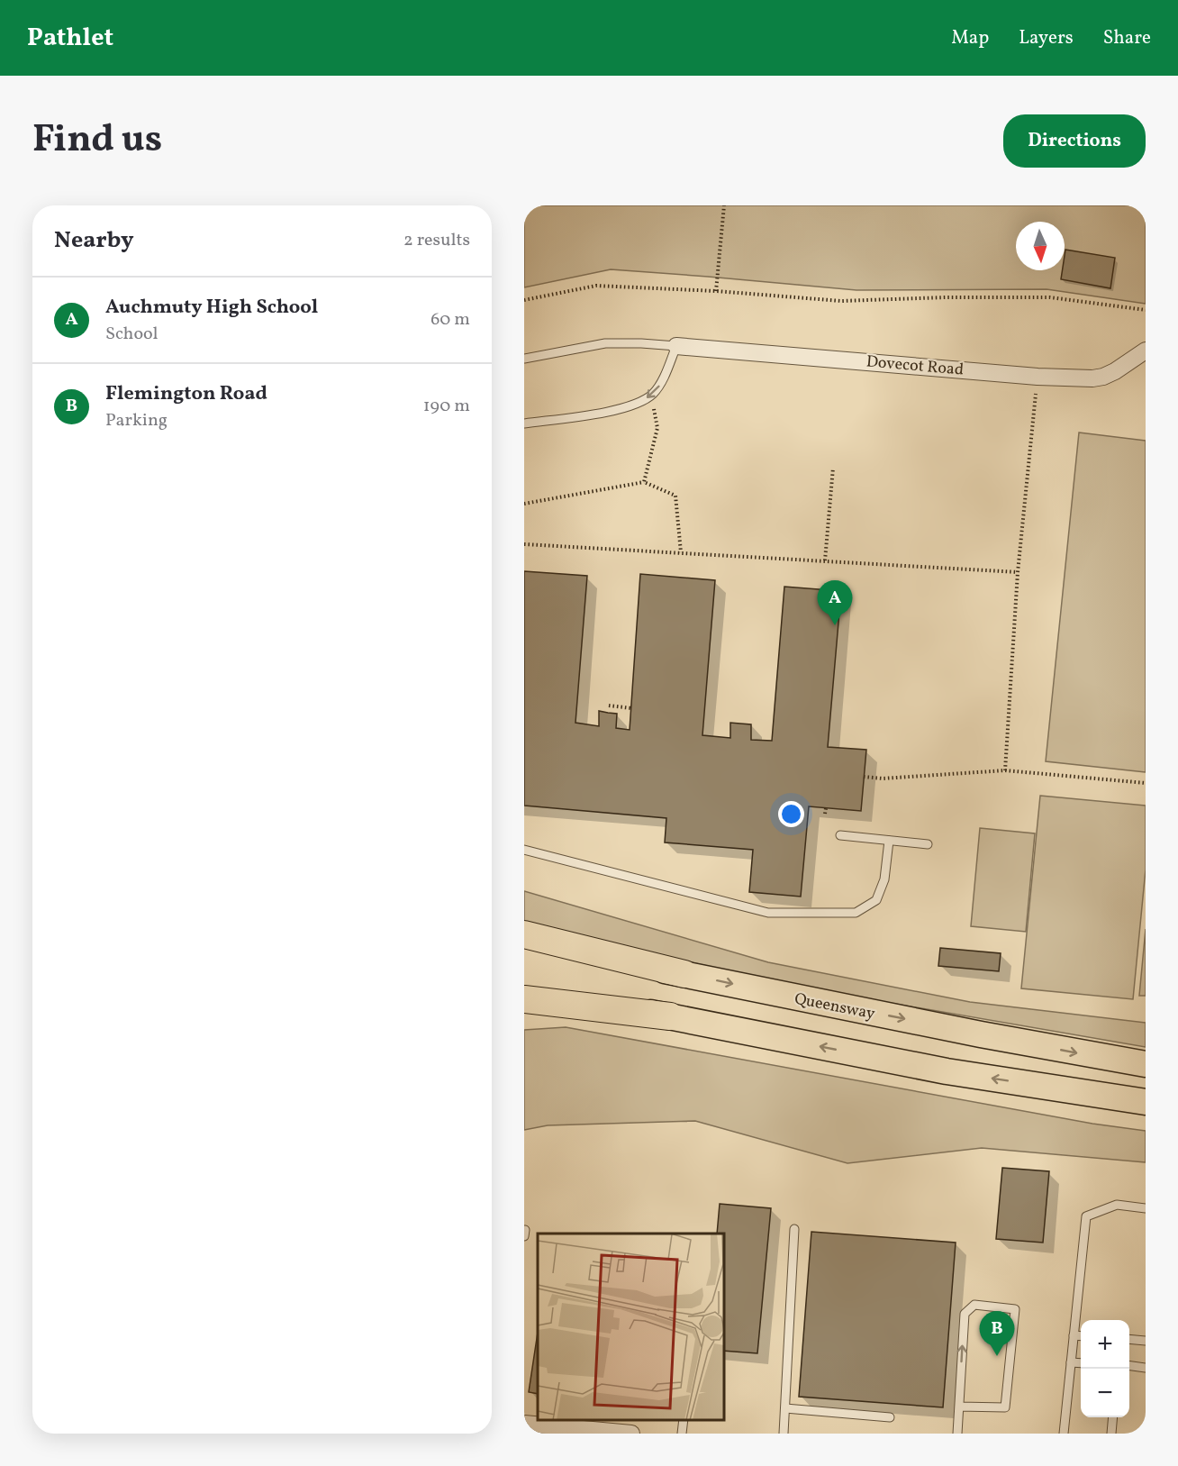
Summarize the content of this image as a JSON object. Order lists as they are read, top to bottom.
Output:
{
  "streets": {
    "main road": ["Queensway"],
    "street": ["Dovecot Road"]
  },
  "north": "bottom",
  "page": {
    "header": "Pathlet",
    "nav": ["Map", "Layers", "Share"],
    "title": "Find us",
    "buttons": "Directions",
    "heading": ["Nearby", "2 results"],
    "list": [
      {
        "mark": "A",
        "name": "Auchmuty High School",
        "note": "School",
        "value": "60 m"
      },
      {
        "mark": "B",
        "name": "Flemington Road",
        "note": "Parking",
        "value": "190 m"
      }
    ],
    "pins": ["A", "B"],
    "map_buttons": ["+", "−"]
  }
}
